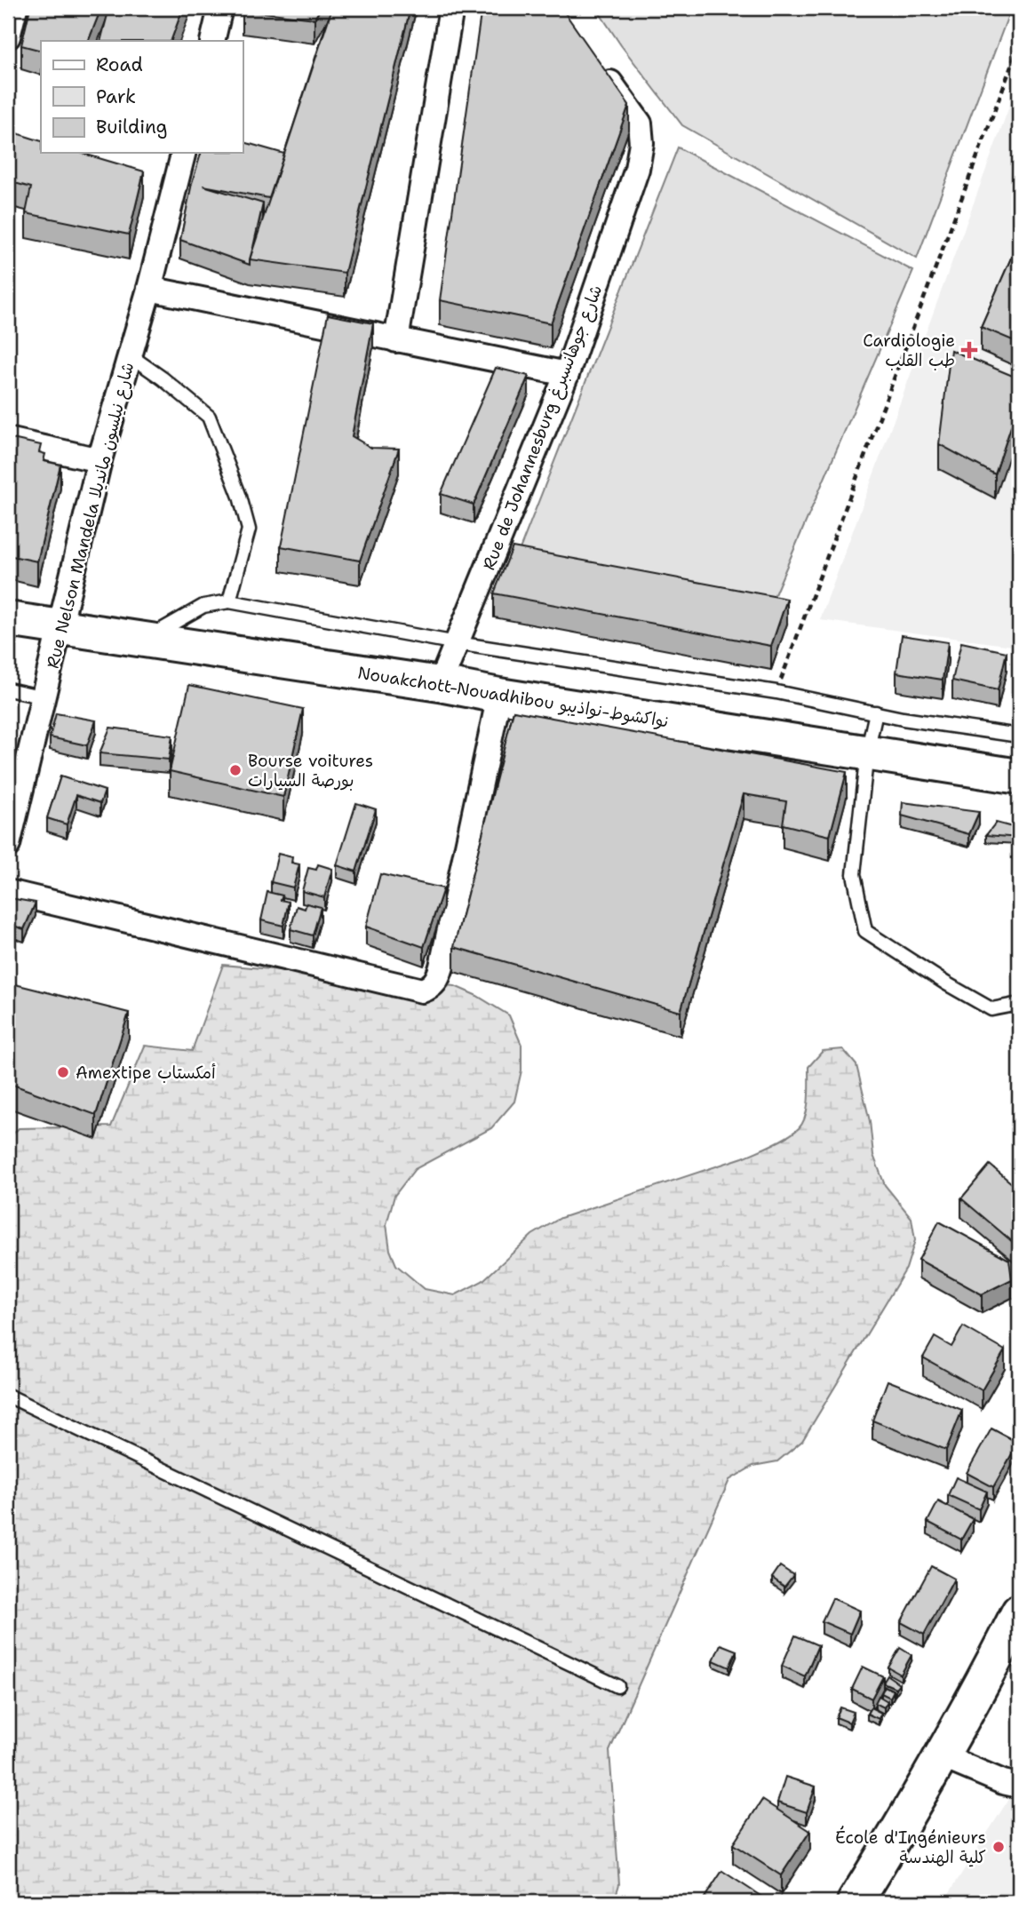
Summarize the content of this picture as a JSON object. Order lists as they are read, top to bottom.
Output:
{
  "streets": {
    "main road": ["Nouakchott-Nouadhibou نواكشوط-نواذيبو"],
    "street": ["Rue de Johannesburg شارع جوهانسبرغ", "Rue Nelson Mandela شارع نيلسون مانديلا"]
  },
  "crossings": [
    ["Rue de Johannesburg شارع جوهانسبرغ", "Nouakchott-Nouadhibou نواكشوط-نواذيبو"],
    ["Rue Nelson Mandela شارع نيلسون مانديلا", "Nouakchott-Nouadhibou نواكشوط-نواذيبو"]
  ],
  "places": {
    "health": ["Cardiologie طب القلب"],
    "other": ["Bourse voitures بورصة السيارات", "Amextipe أمكستاب", "École d'Ingénieurs كلية الهندسة"]
  },
  "legend": ["Road", "Park", "Building"]
}
